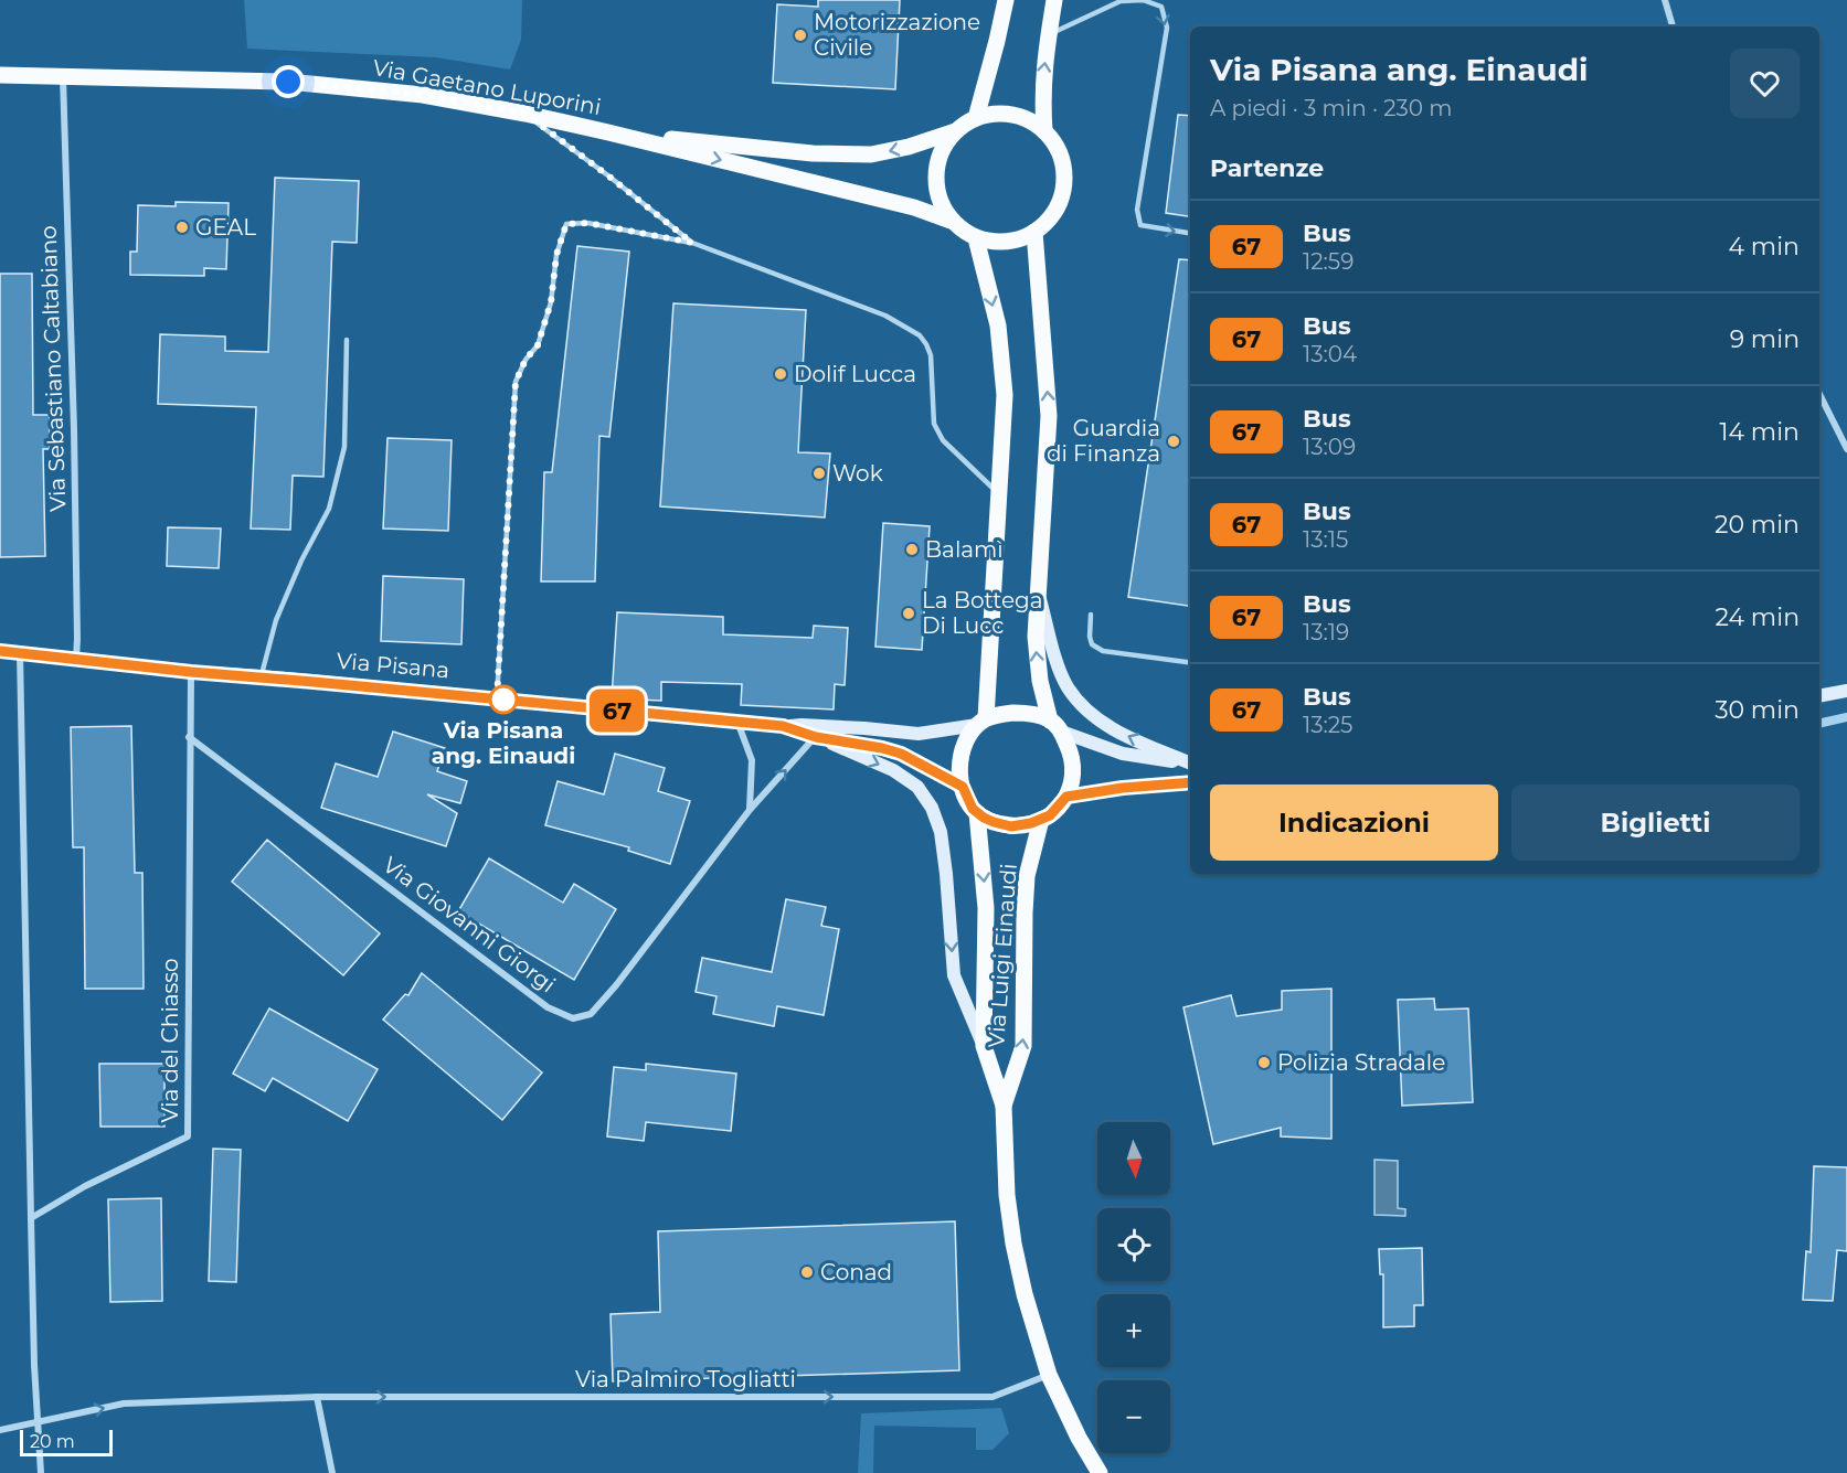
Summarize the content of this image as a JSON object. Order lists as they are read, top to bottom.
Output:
{
  "streets": {
    "main road": ["Via Gaetano Luporini", "Via Pisana", "Via Luigi Einaudi"],
    "street": [
      "Via Sebastiano Caltabiano",
      "Via Giovanni Giorgi",
      "Via del Chiasso",
      "Via Palmiro Togliatti"
    ]
  },
  "crossings": [
    ["Via Gaetano Luporini", "Via Sebastiano Caltabiano"],
    ["Via Sebastiano Caltabiano", "Via Pisana"],
    ["Via Pisana", "Via Giovanni Giorgi"],
    ["Via Pisana", "Via Luigi Einaudi"],
    ["Via Pisana", "Via del Chiasso"],
    ["Via Giovanni Giorgi", "Via del Chiasso"],
    ["Via Luigi Einaudi", "Via Palmiro Togliatti"]
  ],
  "one_way": ["Via Palmiro Togliatti"],
  "places": [
    "Motorizzazione Civile",
    "GEAL",
    "Dolif Lucca",
    "Guardia di Finanza",
    "Wok",
    "Balamì",
    "La Bottega Di Lucc",
    "Via Pisana ang. Einaudi",
    "Polizia Stradale",
    "Conad"
  ],
  "lines": ["bus line 67"],
  "scale_bar": "20 m",
  "north": "bottom",
  "page": {
    "on_map": "67",
    "heading": [
      ["Via Pisana ang. Einaudi", "A piedi · 3 min · 230 m"],
      "Partenze"
    ],
    "list": [
      {
        "mark": "67",
        "name": "Bus",
        "note": "12:59",
        "value": "4 min"
      },
      {
        "mark": "67",
        "name": "Bus",
        "note": "13:04",
        "value": "9 min"
      },
      {
        "mark": "67",
        "name": "Bus",
        "note": "13:09",
        "value": "14 min"
      },
      {
        "mark": "67",
        "name": "Bus",
        "note": "13:15",
        "value": "20 min"
      },
      {
        "mark": "67",
        "name": "Bus",
        "note": "13:19",
        "value": "24 min"
      },
      {
        "mark": "67",
        "name": "Bus",
        "note": "13:25",
        "value": "30 min"
      }
    ],
    "buttons": ["Indicazioni", "Biglietti"],
    "map_buttons": ["+", "−"],
    "scale": "20 m"
  }
}
